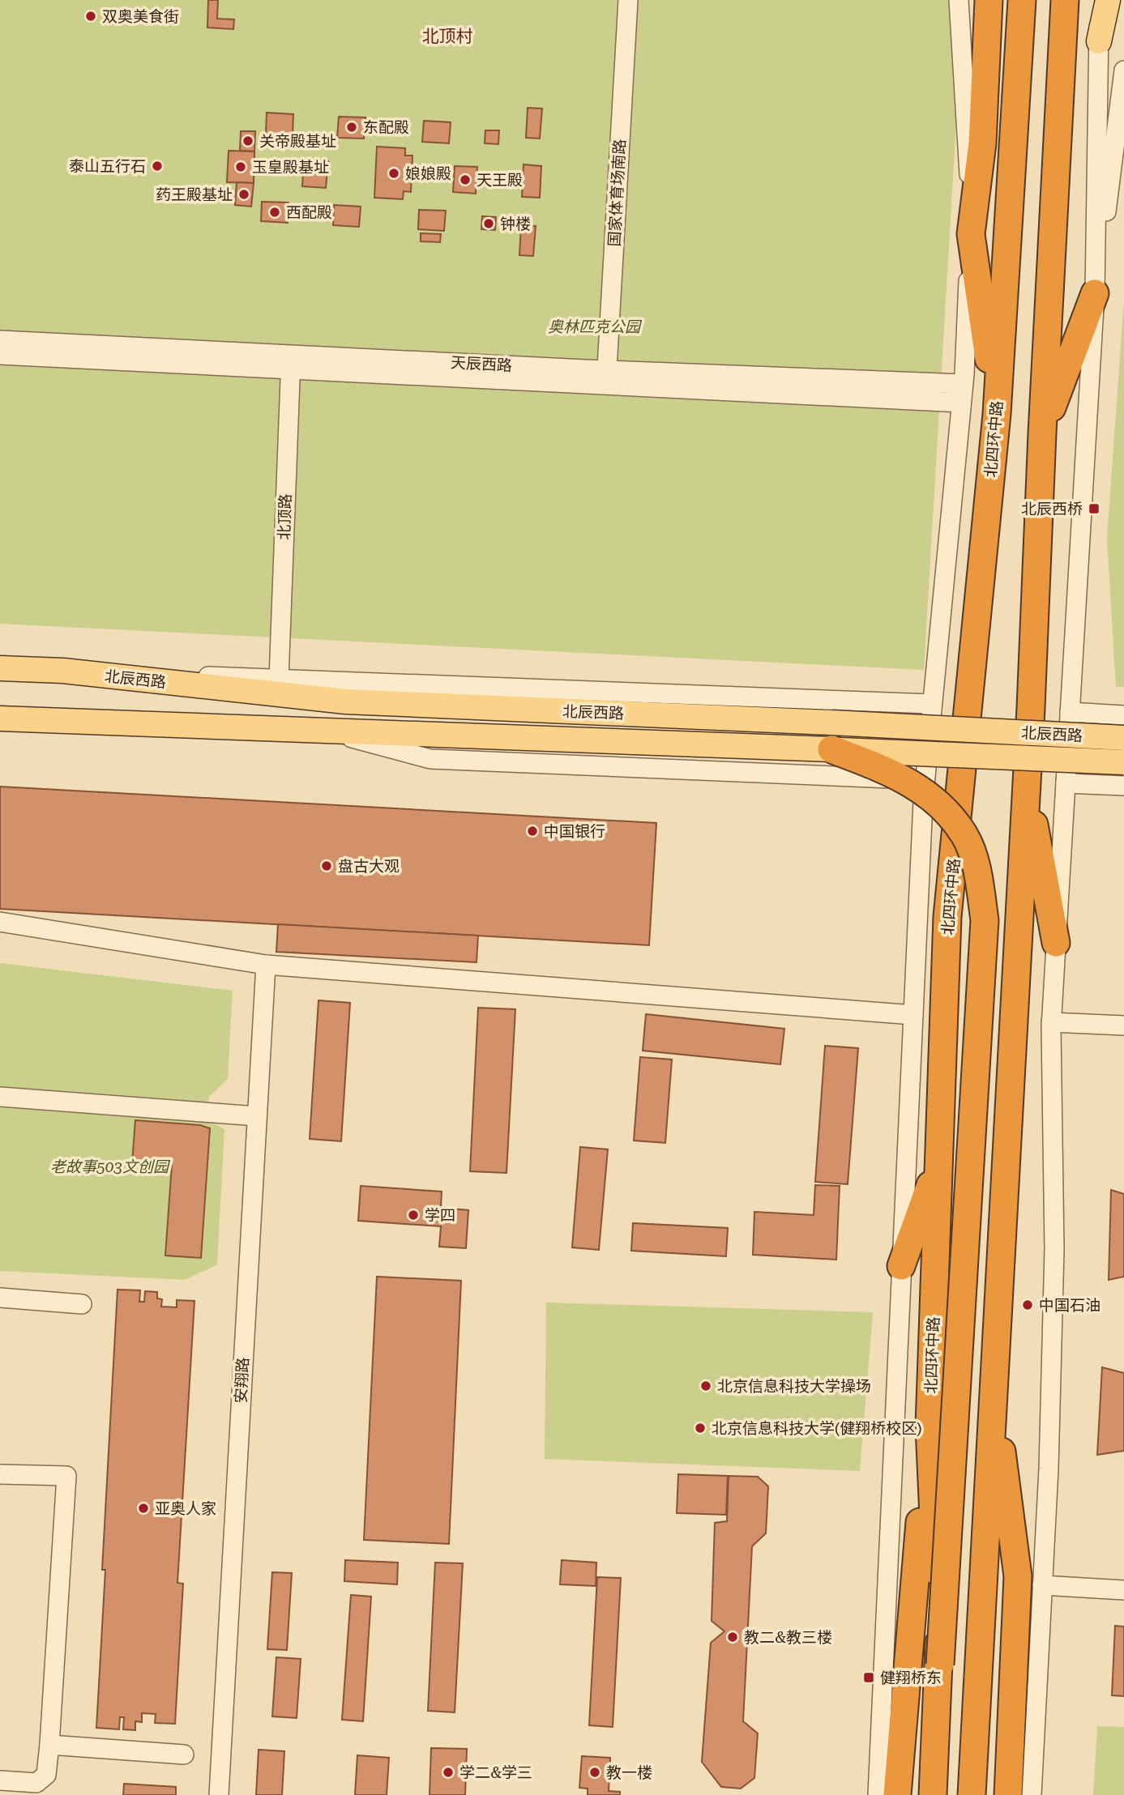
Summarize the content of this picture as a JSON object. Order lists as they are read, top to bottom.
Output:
{
  "streets": {
    "highway": ["北四环中路"],
    "main road": ["北辰西路"],
    "street": [
      "国家体育场南路",
      "天辰西路",
      "北顶路",
      "安翔路"
    ]
  },
  "crossings": [
    ["国家体育场南路", "天辰西路"],
    ["天辰西路", "北四环中路"],
    ["天辰西路", "北顶路"],
    ["北四环中路", "北辰西路"],
    ["北顶路", "北辰西路"]
  ],
  "districts": ["北顶村"],
  "parks": ["奥林匹克公园", "老故事503文创园"],
  "places": {
    "other": [
      "双奥美食街",
      "东配殿",
      "关帝殿基址",
      "泰山五行石",
      "玉皇殿基址",
      "娘娘殿",
      "天王殿",
      "药王殿基址",
      "西配殿",
      "钟楼",
      "中国银行",
      "盘古大观",
      "学四",
      "中国石油",
      "北京信息科技大学操场",
      "北京信息科技大学(健翔桥校区)",
      "亚奥人家",
      "教二&教三楼",
      "学二&学三",
      "教一楼"
    ],
    "transit": ["北辰西桥", "健翔桥东"]
  }
}
